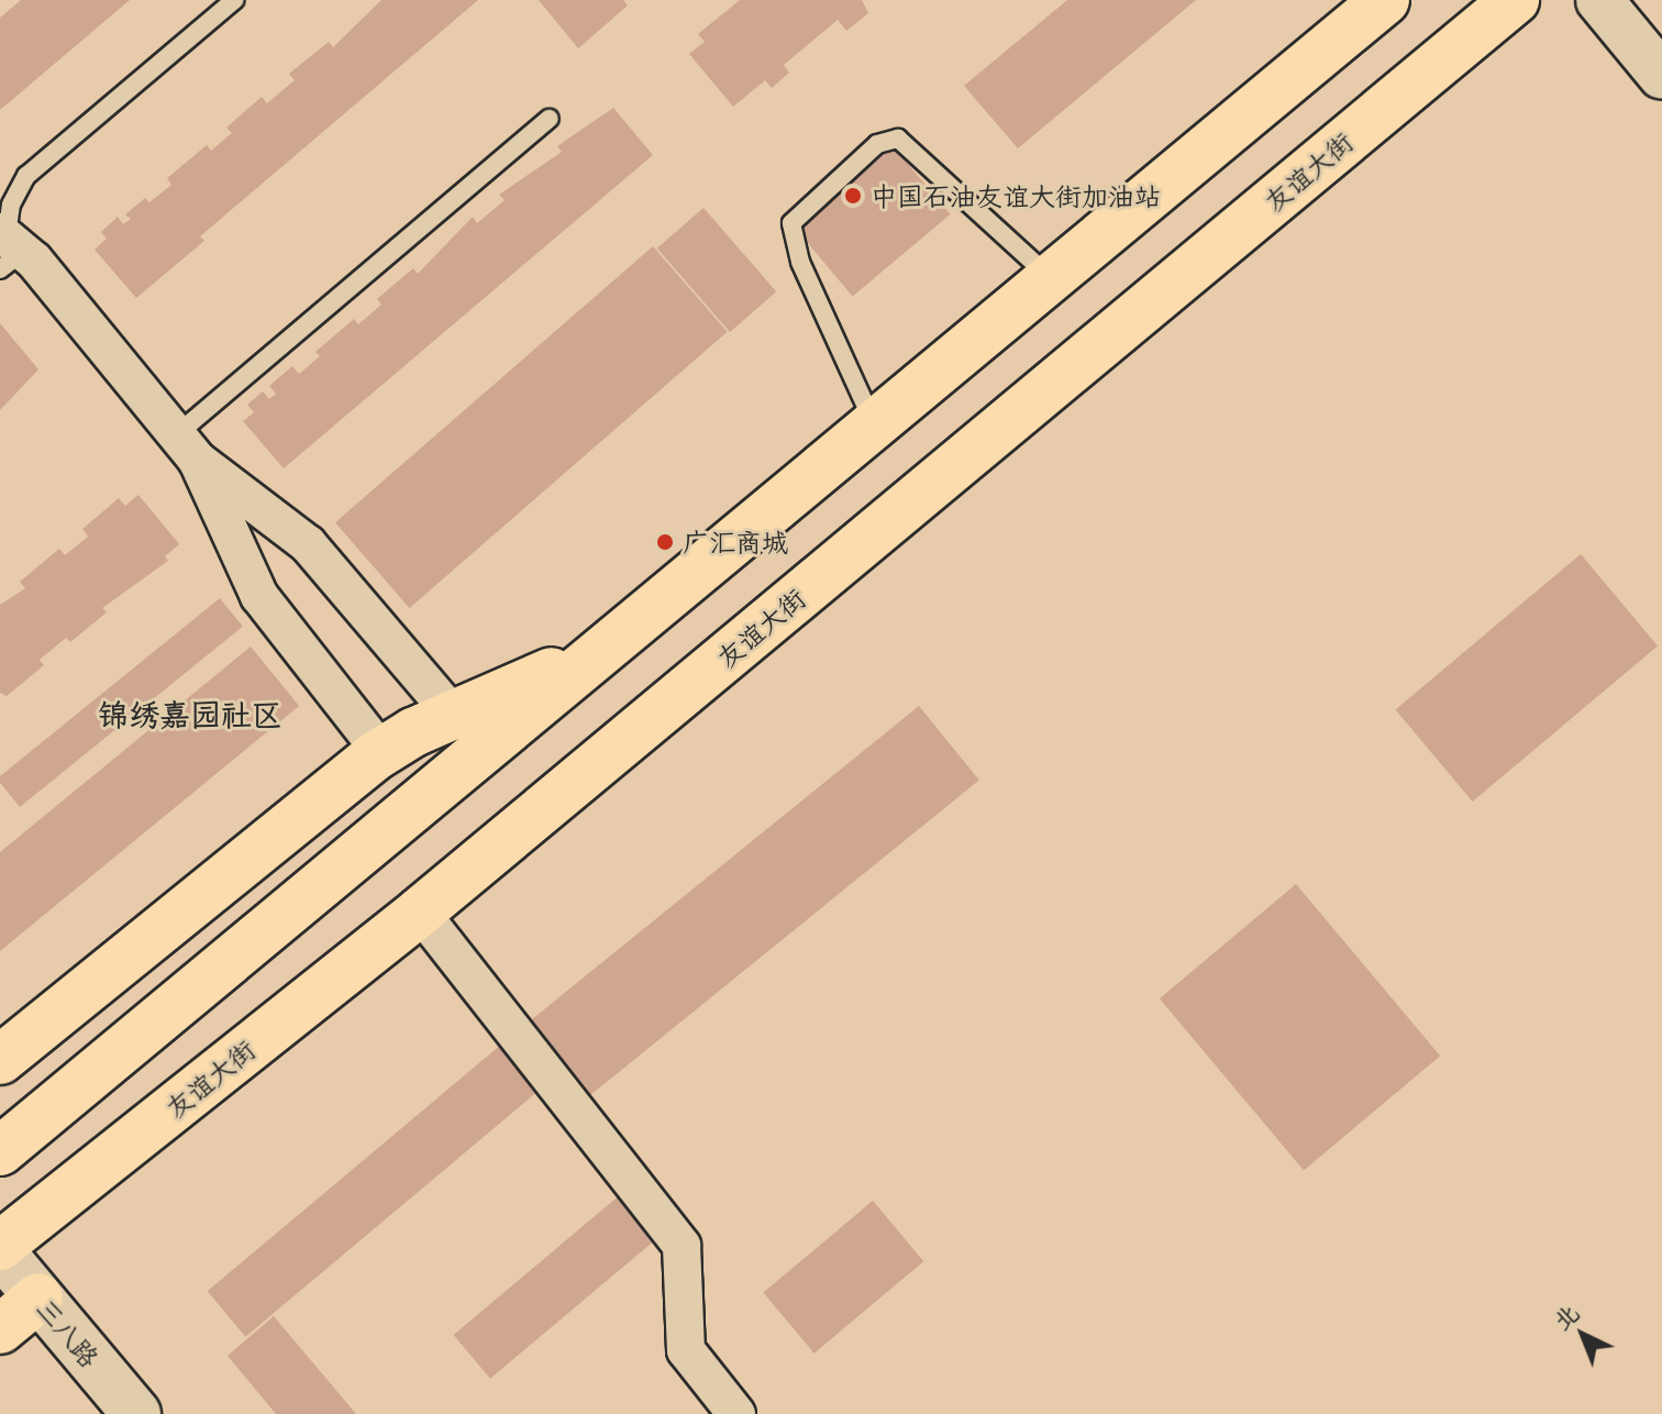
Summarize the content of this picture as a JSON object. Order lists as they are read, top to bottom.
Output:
{
  "streets": {
    "main road": ["友谊大街", "三八路"]
  },
  "crossings": [
    ["友谊大街", "三八路"]
  ],
  "districts": ["锦绣嘉园社区"],
  "places": ["中国石油友谊大街加油站", "广汇商城"],
  "north": "top left"
}
